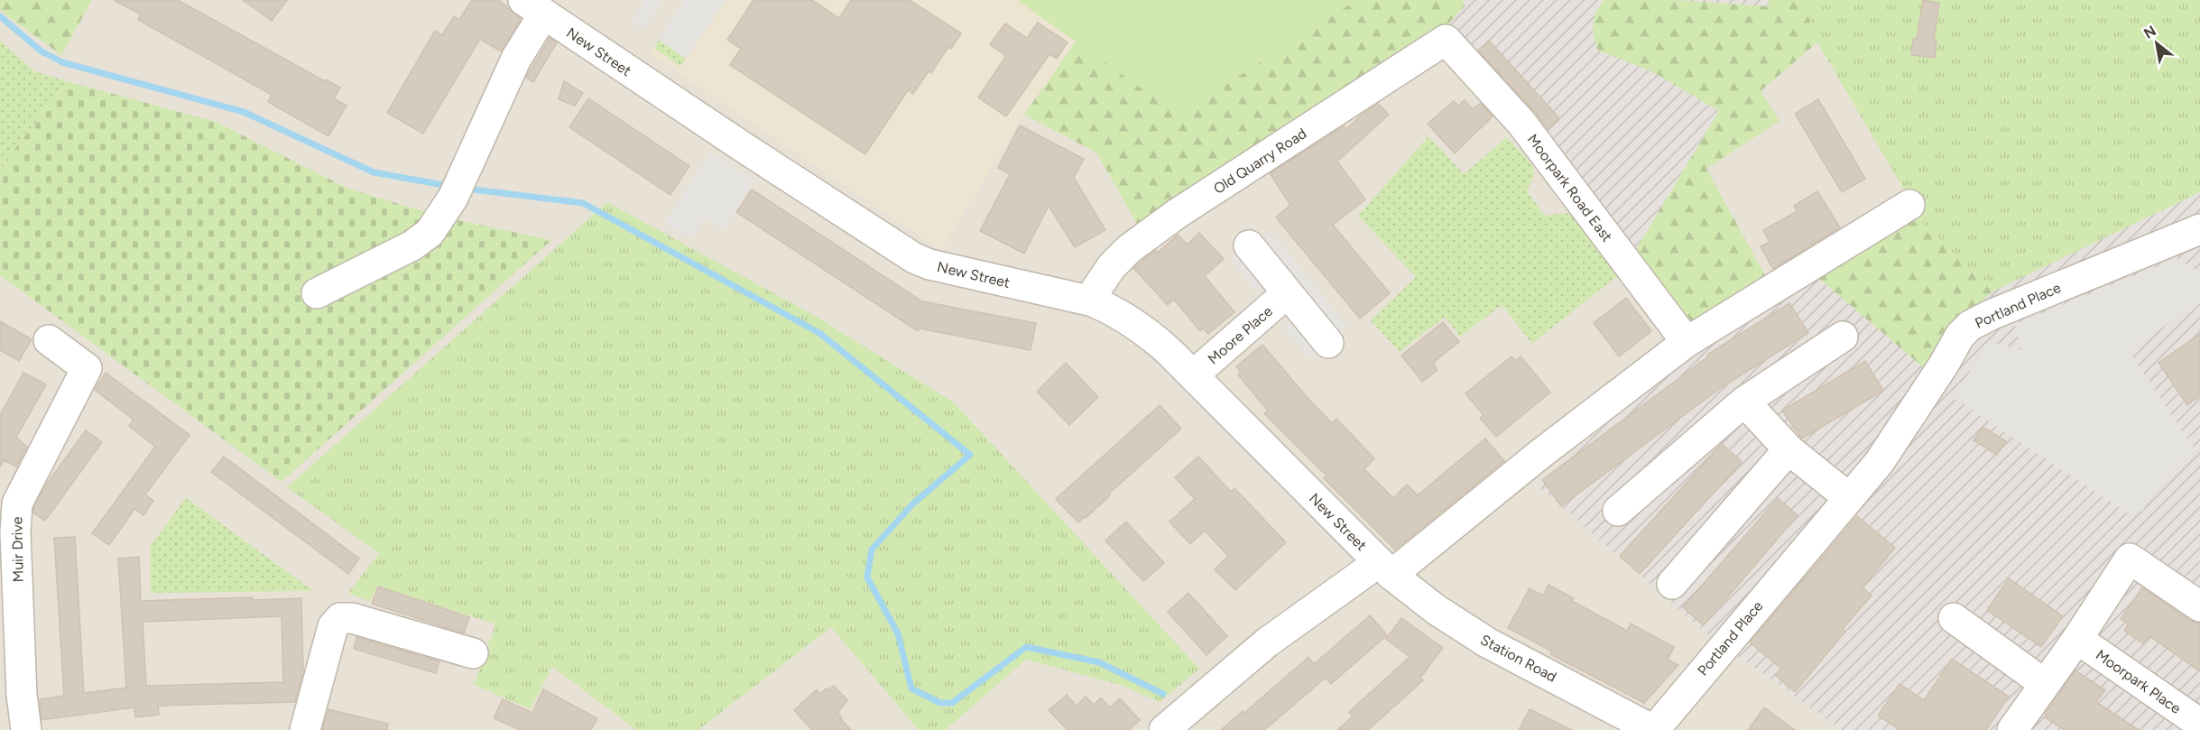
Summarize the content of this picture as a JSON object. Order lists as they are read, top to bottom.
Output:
{
  "streets": {
    "street": [
      "New Street",
      "Old Quarry Road",
      "Moorpark Road East",
      "Portland Place",
      "Moore Place",
      "Muir Drive",
      "Station Road",
      "Moorpark Place"
    ]
  },
  "crossings": [
    ["New Street", "Old Quarry Road"],
    ["New Street", "Moore Place"],
    ["New Street", "Station Road"],
    ["Old Quarry Road", "Moorpark Road East"],
    ["Portland Place", "Station Road"]
  ],
  "north": "top left"
}
